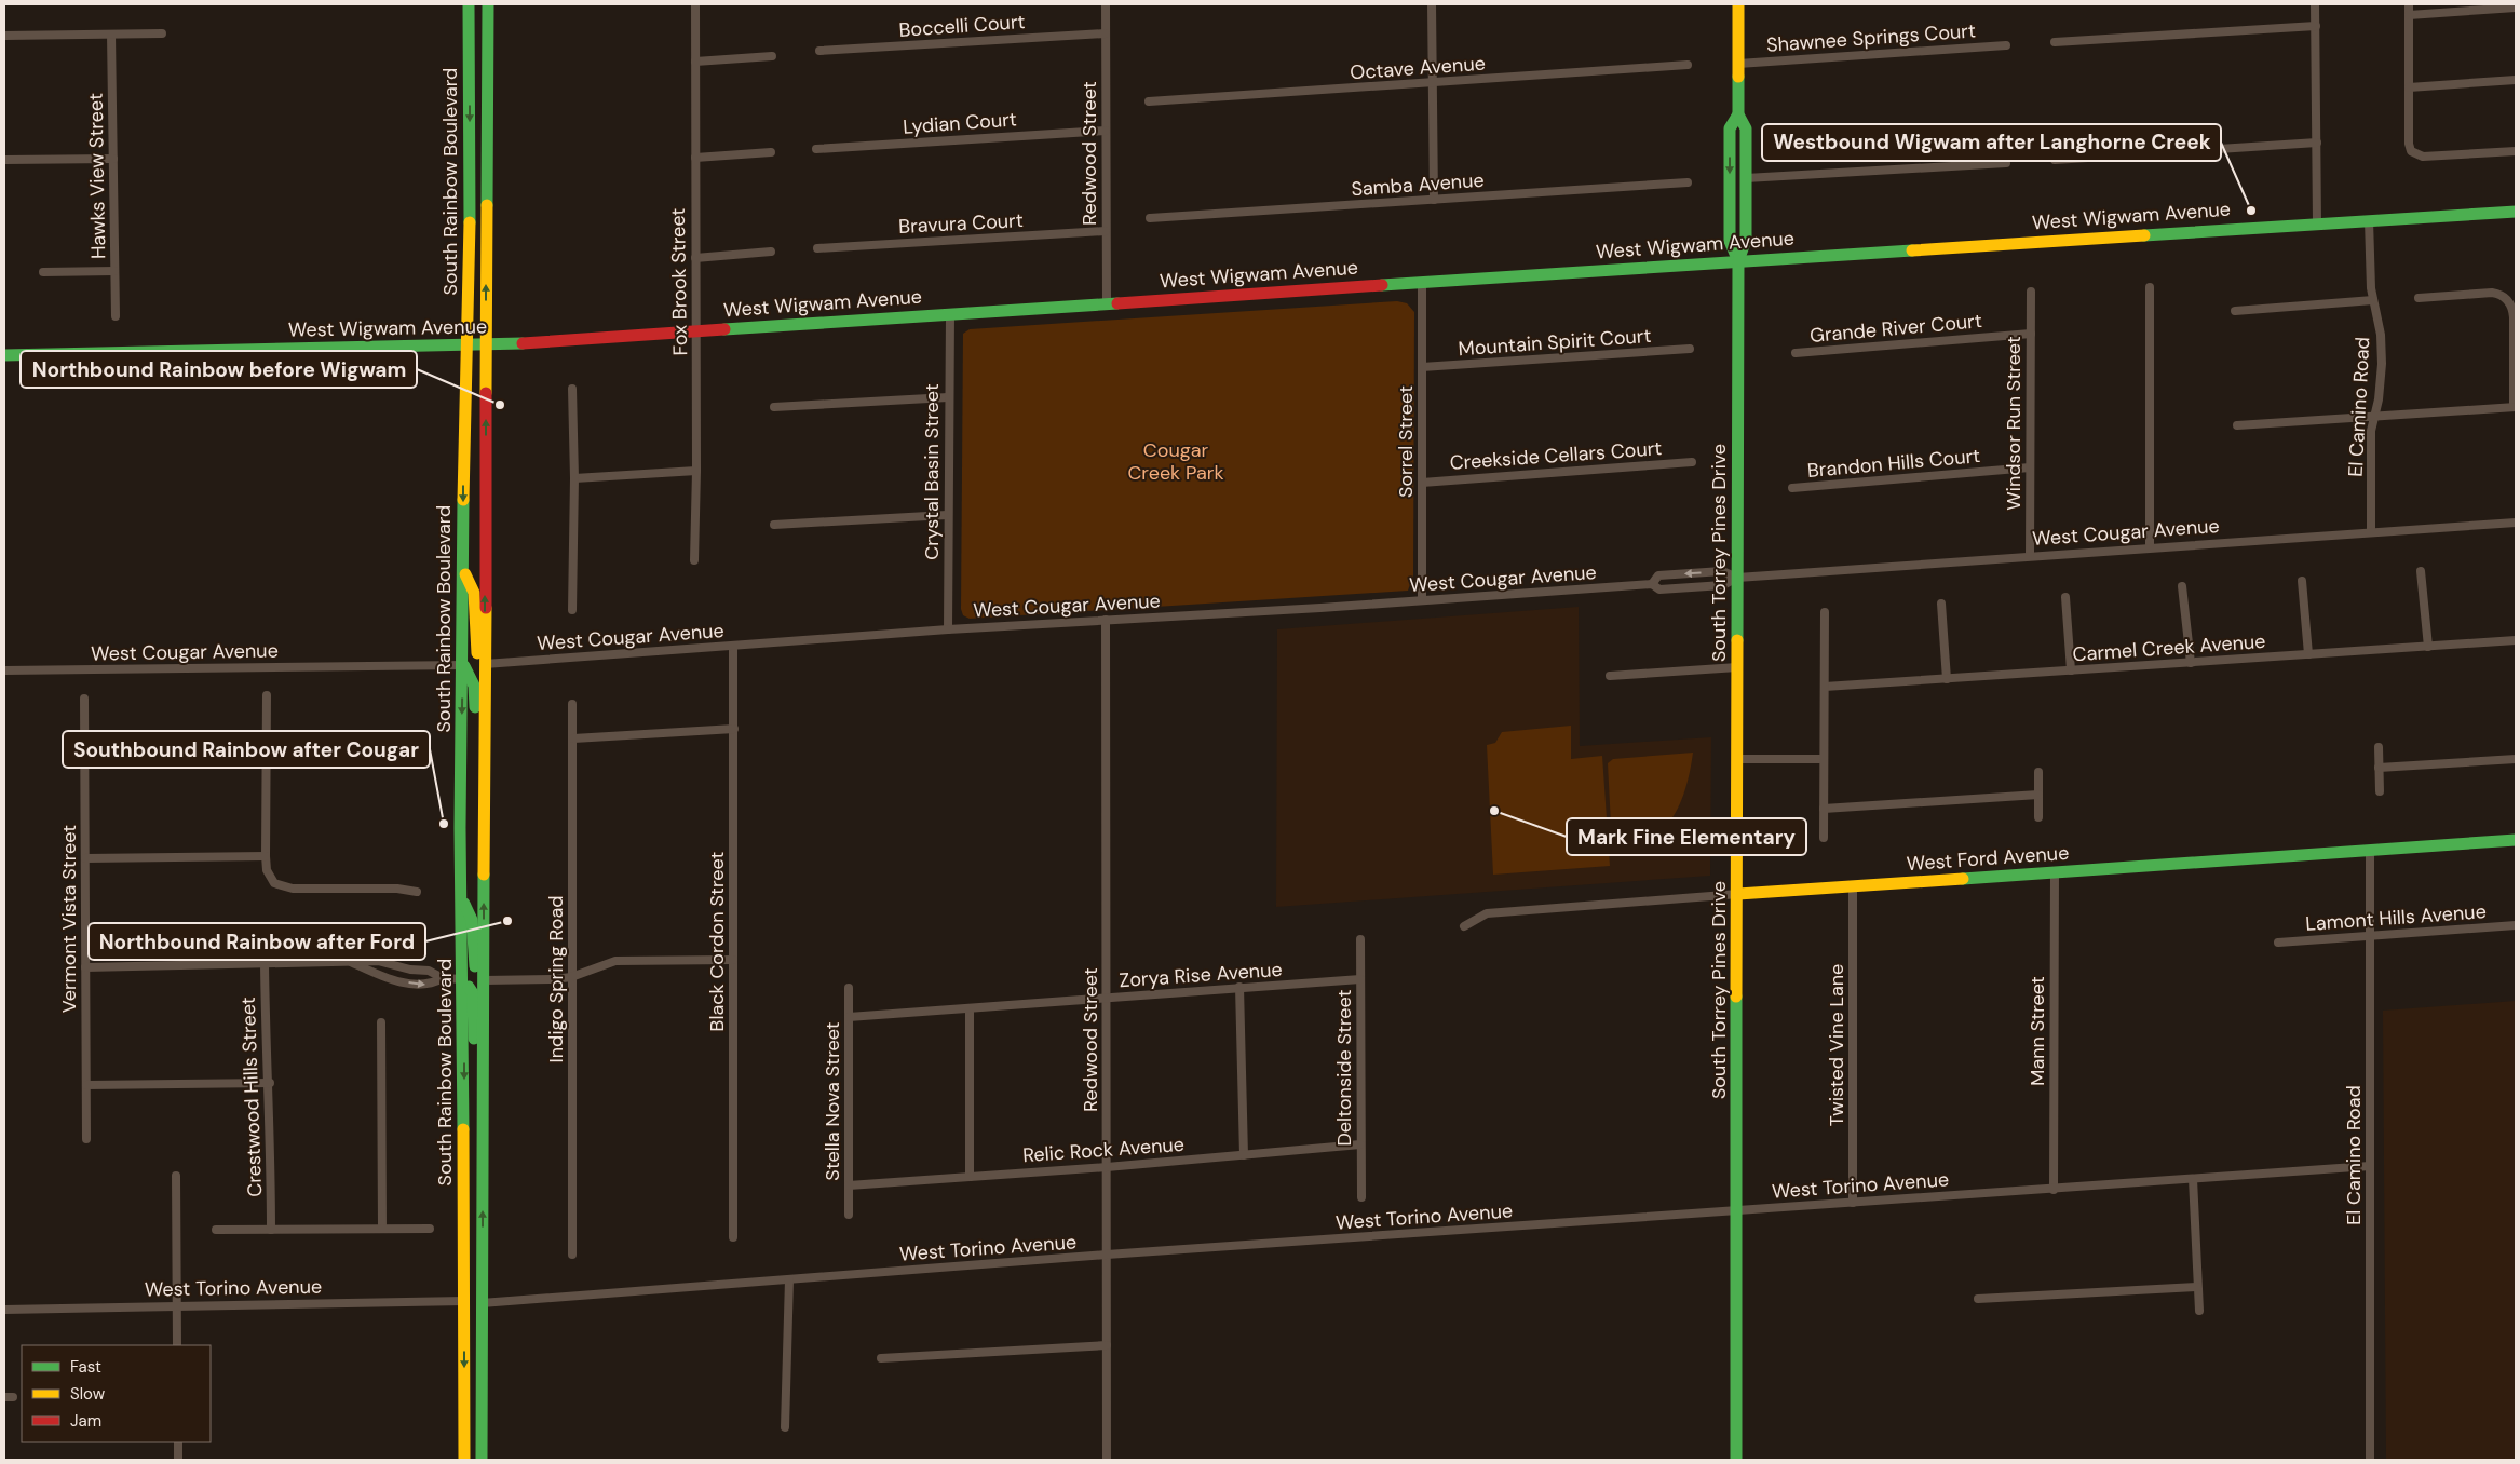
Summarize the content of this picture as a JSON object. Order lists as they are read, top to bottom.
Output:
{
  "streets": {
    "street": [
      "Boccelli Court",
      "Shawnee Springs Court",
      "Octave Avenue",
      "Lydian Court",
      "Redwood Street",
      "Hawks View Street",
      "South Rainbow Boulevard",
      "Samba Avenue",
      "West Wigwam Avenue",
      "Bravura Court",
      "Fox Brook Street",
      "Grande River Court",
      "Mountain Spirit Court",
      "El Camino Road",
      "Windsor Run Street",
      "Sorrel Street",
      "Creekside Cellars Court",
      "Brandon Hills Court",
      "Crystal Basin Street",
      "West Cougar Avenue",
      "South Torrey Pines Drive",
      "Carmel Creek Avenue",
      "West Ford Avenue",
      "Lamont Hills Avenue",
      "Vermont Vista Street",
      "Black Cordon Street",
      "Zorya Rise Avenue",
      "Indigo Spring Road",
      "Mann Street",
      "Twisted Vine Lane",
      "Deltonside Street",
      "Crestwood Hills Street",
      "Stella Nova Street",
      "Relic Rock Avenue",
      "West Torino Avenue"
    ]
  },
  "crossings": [
    ["Boccelli Court", "Redwood Street"],
    ["Shawnee Springs Court", "South Torrey Pines Drive"],
    ["Lydian Court", "Redwood Street"],
    ["Redwood Street", "West Wigwam Avenue"],
    ["Redwood Street", "Bravura Court"],
    ["Redwood Street", "West Cougar Avenue"],
    ["Redwood Street", "Zorya Rise Avenue"],
    ["Redwood Street", "Relic Rock Avenue"],
    ["Redwood Street", "West Torino Avenue"],
    ["South Rainbow Boulevard", "West Wigwam Avenue"],
    ["South Rainbow Boulevard", "West Cougar Avenue"],
    ["South Rainbow Boulevard", "West Torino Avenue"],
    ["West Wigwam Avenue", "Fox Brook Street"],
    ["West Wigwam Avenue", "El Camino Road"],
    ["West Wigwam Avenue", "Sorrel Street"],
    ["West Wigwam Avenue", "Crystal Basin Street"],
    ["West Wigwam Avenue", "South Torrey Pines Drive"],
    ["Grande River Court", "Windsor Run Street"],
    ["Mountain Spirit Court", "Sorrel Street"],
    ["El Camino Road", "West Cougar Avenue"],
    ["El Camino Road", "West Ford Avenue"],
    ["El Camino Road", "Lamont Hills Avenue"],
    ["El Camino Road", "West Torino Avenue"],
    ["Windsor Run Street", "Brandon Hills Court"],
    ["Windsor Run Street", "West Cougar Avenue"],
    ["Sorrel Street", "Creekside Cellars Court"],
    ["Sorrel Street", "West Cougar Avenue"],
    ["Crystal Basin Street", "West Cougar Avenue"],
    ["West Cougar Avenue", "South Torrey Pines Drive"],
    ["West Cougar Avenue", "Black Cordon Street"],
    ["South Torrey Pines Drive", "West Ford Avenue"],
    ["South Torrey Pines Drive", "West Torino Avenue"],
    ["West Ford Avenue", "Mann Street"],
    ["West Ford Avenue", "Twisted Vine Lane"],
    ["Zorya Rise Avenue", "Deltonside Street"],
    ["Zorya Rise Avenue", "Stella Nova Street"],
    ["Mann Street", "West Torino Avenue"],
    ["Twisted Vine Lane", "West Torino Avenue"],
    ["Deltonside Street", "Relic Rock Avenue"],
    ["Stella Nova Street", "Relic Rock Avenue"]
  ],
  "parks": ["Cougar Creek Park"],
  "places": [
    "Westbound Wigwam after Langhorne Creek",
    "Northbound Rainbow before Wigwam",
    "Mark Fine Elementary",
    "Southbound Rainbow after Cougar",
    "Northbound Rainbow after Ford"
  ],
  "legend": ["Fast", "Slow", "Jam"]
}
